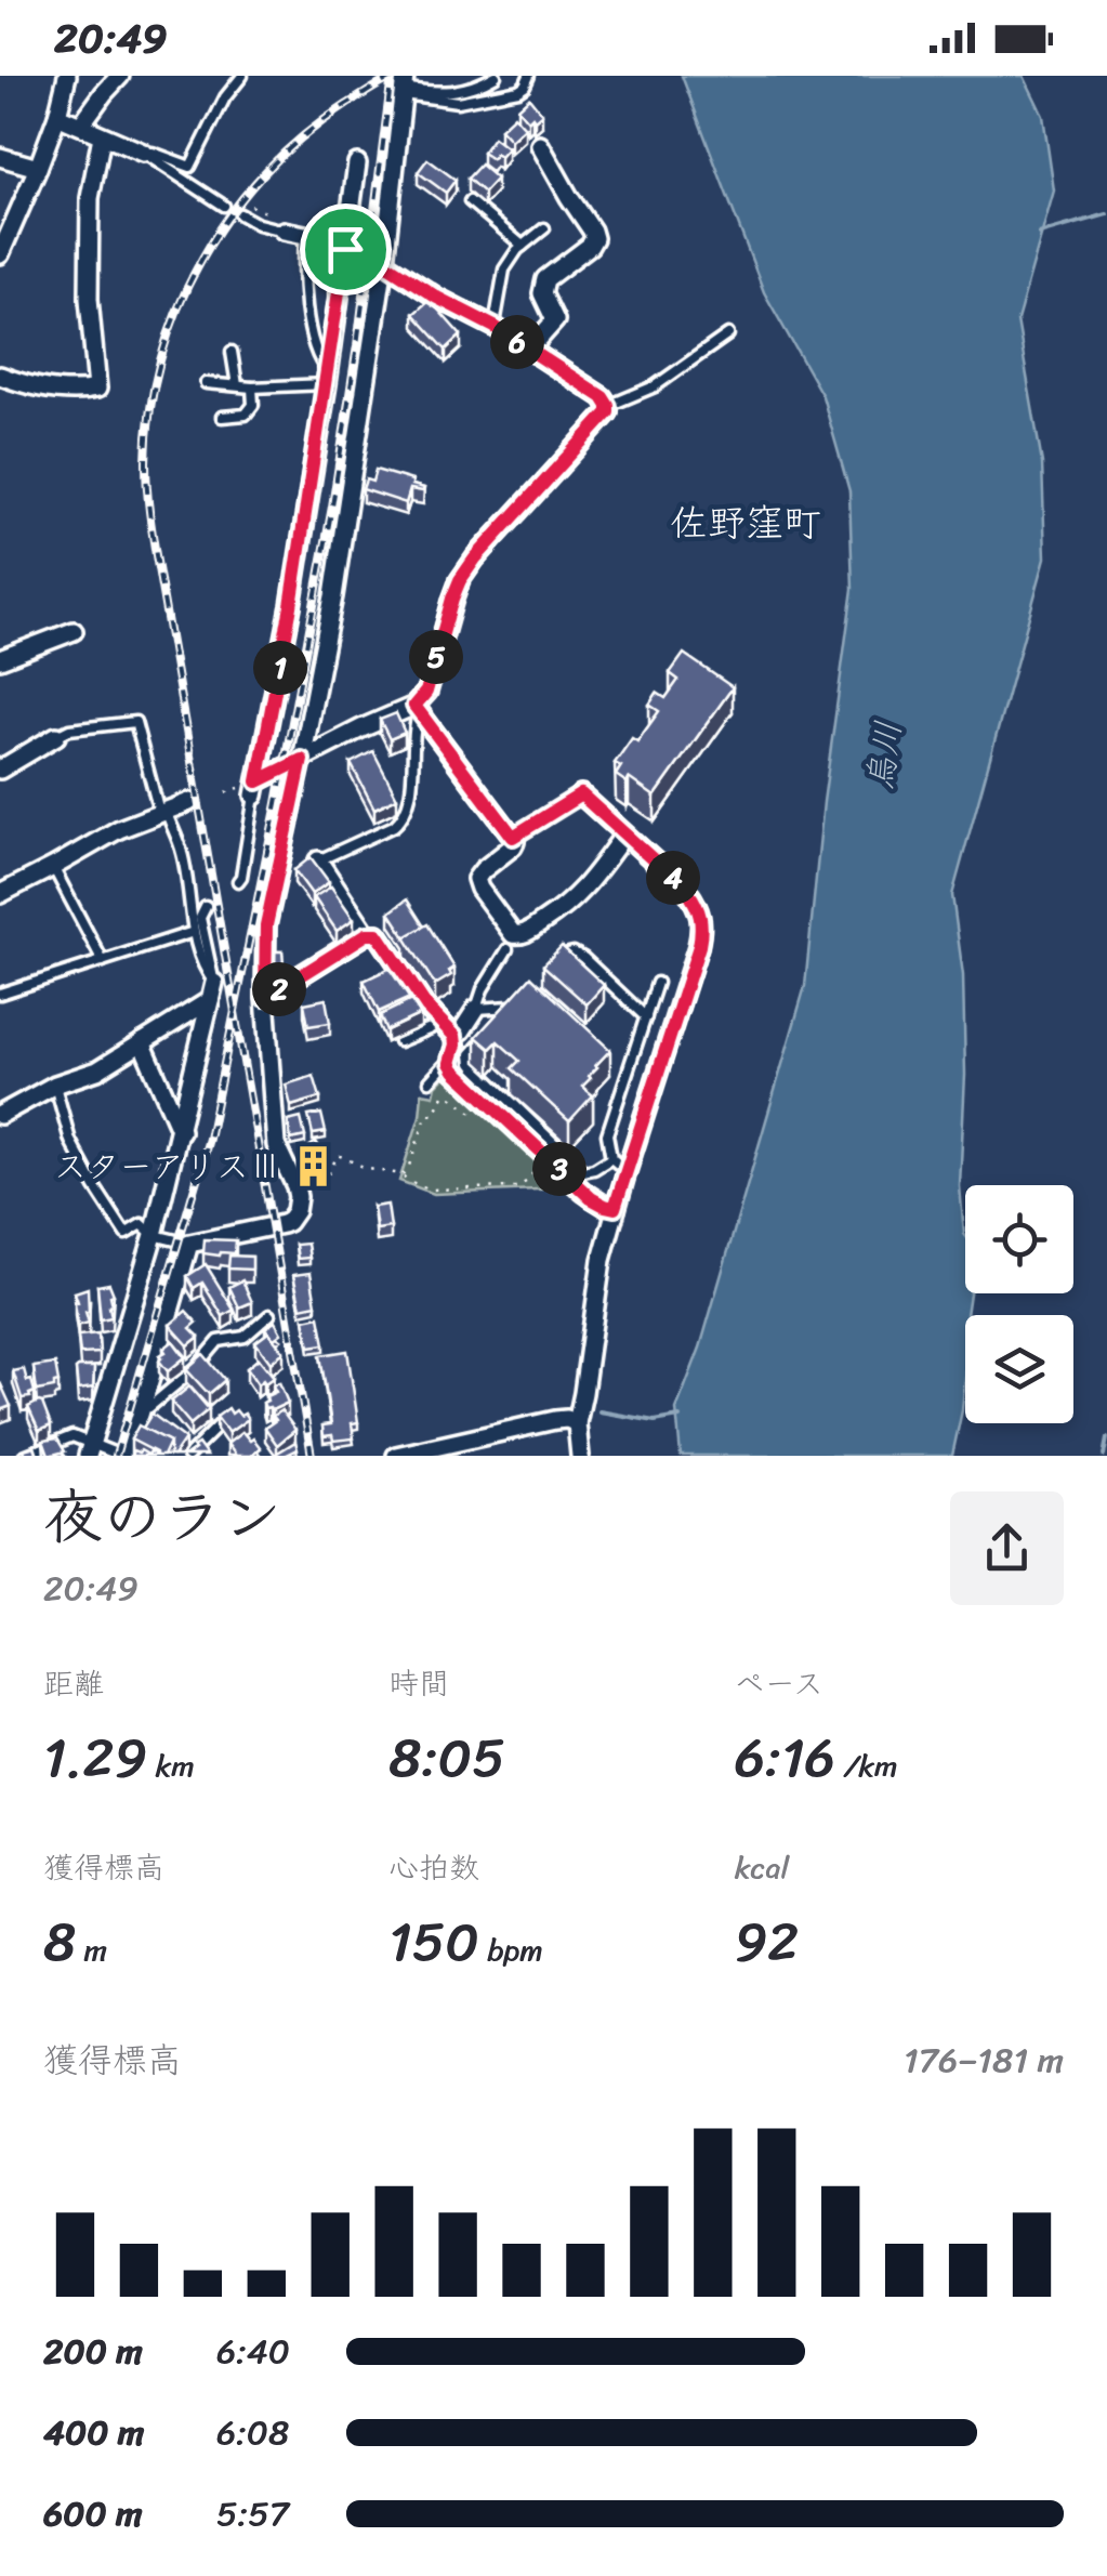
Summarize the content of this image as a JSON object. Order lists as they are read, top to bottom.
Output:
{
  "districts": ["佐野窪町"],
  "water": ["烏川"],
  "places": {
    "building": ["スターアリスⅢ"]
  },
  "page": {
    "status": "20:49",
    "pins": [
      "6",
      "5",
      "1",
      "4",
      "2",
      "3"
    ],
    "heading": ["夜のラン", "20:49"],
    "stats": [
      ["距離", "1.29 km"],
      ["時間", "8:05"],
      ["ペース", "6:16 /km"],
      ["獲得標高", "8 m"],
      ["心拍数", "150 bpm"],
      ["kcal", "92"]
    ],
    "chart": ["獲得標高", "176–181 m"],
    "list": [
      {
        "name": "200 m",
        "note": "6:40"
      },
      {
        "name": "400 m",
        "note": "6:08"
      },
      {
        "name": "600 m",
        "note": "5:57"
      }
    ]
  }
}
